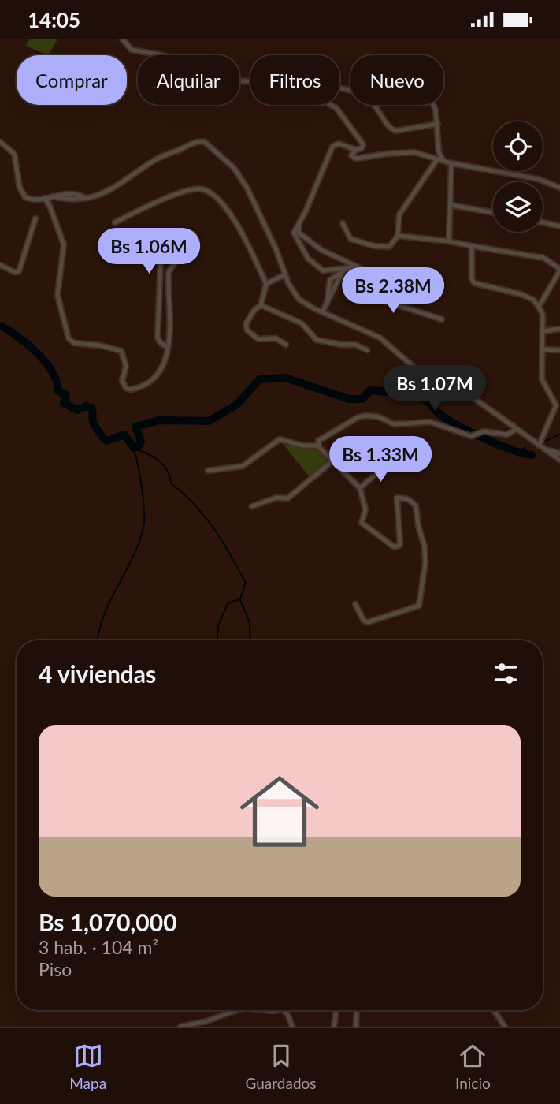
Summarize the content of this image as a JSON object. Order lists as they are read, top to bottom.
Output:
{
  "page": {
    "status": "14:05",
    "chip": [
      "Comprar",
      "Alquilar",
      "Filtros",
      "Nuevo"
    ],
    "price": [
      "Bs 1.06M",
      "Bs 2.38M",
      "Bs 1.07M",
      "Bs 1.33M"
    ],
    "heading": "4 viviendas",
    "list": [
      {
        "name": "Bs 1,070,000",
        "note": "3 hab. · 104 m² · Piso"
      }
    ],
    "tabs": ["Mapa", "Guardados", "Inicio"]
  }
}
